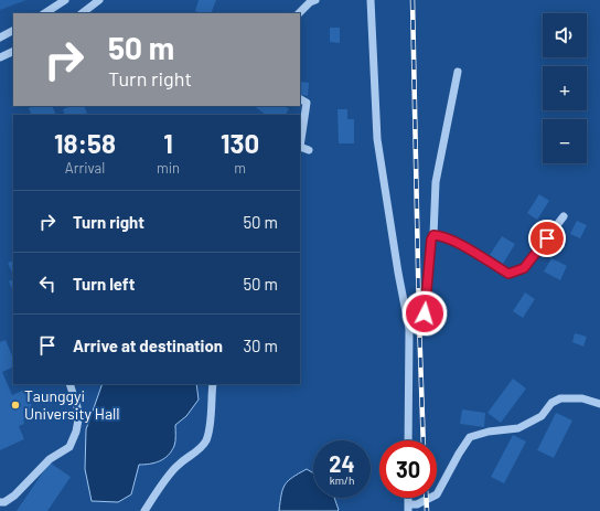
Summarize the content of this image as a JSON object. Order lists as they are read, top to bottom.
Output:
{
  "places": ["Taunggyi University Hall"],
  "page": {
    "map_buttons": ["+", "−"],
    "turn": ["50 m", "Turn right"],
    "eta": [
      "18:58",
      "Arrival",
      "1",
      "min",
      "130",
      "m"
    ],
    "list": [
      {
        "name": "Turn right",
        "value": "50 m"
      },
      {
        "name": "Turn left",
        "value": "50 m"
      },
      {
        "name": "Arrive at destination",
        "value": "30 m"
      }
    ],
    "speed": "24 km/h",
    "limit": "30"
  }
}
